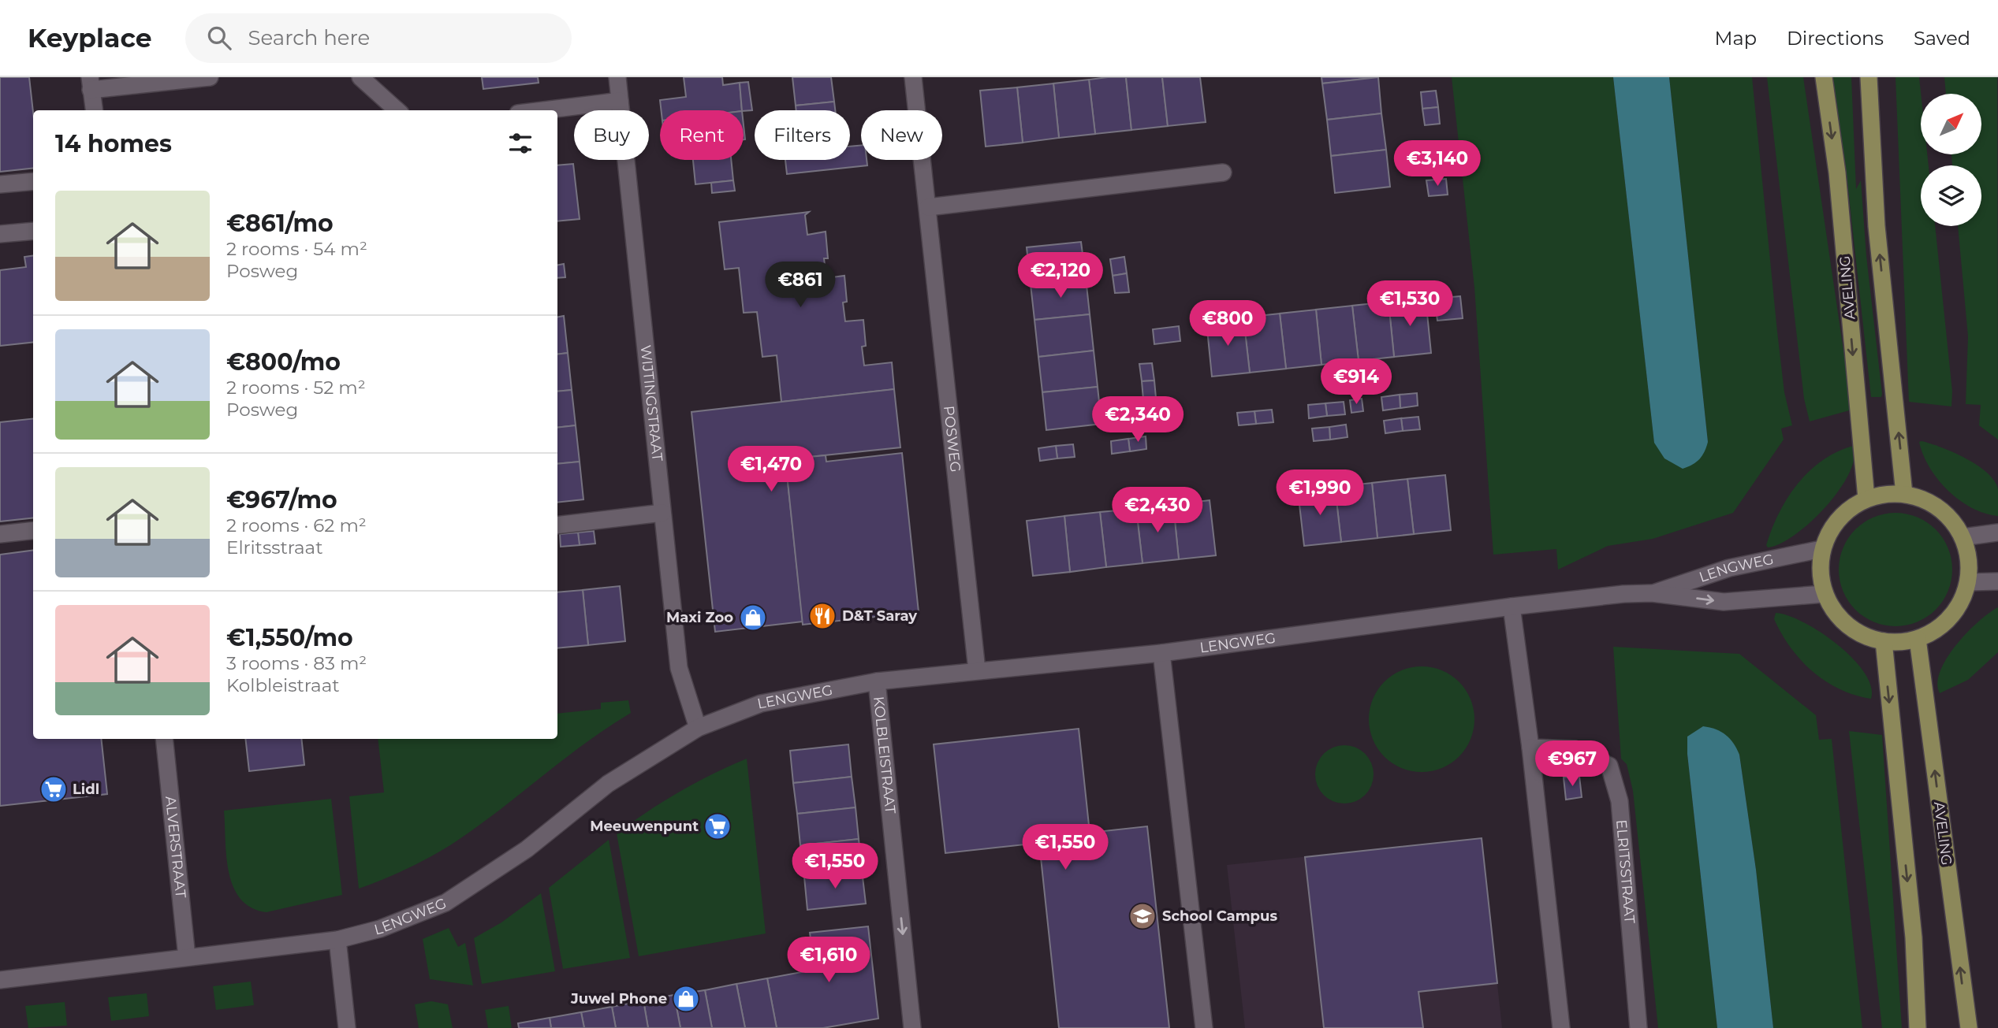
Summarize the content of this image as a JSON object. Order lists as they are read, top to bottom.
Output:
{
  "streets": {
    "main road": ["AVELING"],
    "street": [
      "WIJTINGSTRAAT",
      "POSWEG",
      "LENGWEG",
      "KOLBLEISTRAAT",
      "ALVERSTRAAT",
      "ELRITSSTRAAT"
    ]
  },
  "crossings": [
    ["AVELING", "LENGWEG"],
    ["WIJTINGSTRAAT", "LENGWEG"],
    ["POSWEG", "LENGWEG"],
    ["LENGWEG", "KOLBLEISTRAAT"],
    ["LENGWEG", "ALVERSTRAAT"]
  ],
  "one_way": ["KOLBLEISTRAAT"],
  "places": {
    "restaurant": ["D&T Saray"],
    "shop": ["Maxi Zoo", "Juwel Phone"],
    "supermarket": ["Lidl", "Meeuwenpunt"],
    "school or university": ["School Campus"]
  },
  "north": "top right",
  "page": {
    "header": "Keyplace",
    "search": "Search here",
    "nav": ["Map", "Directions", "Saved"],
    "chip": [
      "Buy",
      "Rent",
      "Filters",
      "New"
    ],
    "heading": "14 homes",
    "price": [
      "€3,140",
      "€2,120",
      "€861",
      "€1,530",
      "€800",
      "€914",
      "€2,340",
      "€1,470",
      "€1,990",
      "€2,430",
      "€967",
      "€1,550",
      "€1,550",
      "€1,610"
    ],
    "list": [
      {
        "name": "€861/mo",
        "note": "2 rooms · 54 m² · Posweg"
      },
      {
        "name": "€800/mo",
        "note": "2 rooms · 52 m² · Posweg"
      },
      {
        "name": "€967/mo",
        "note": "2 rooms · 62 m² · Elritsstraat"
      },
      {
        "name": "€1,550/mo",
        "note": "3 rooms · 83 m² · Kolbleistraat"
      }
    ]
  }
}
